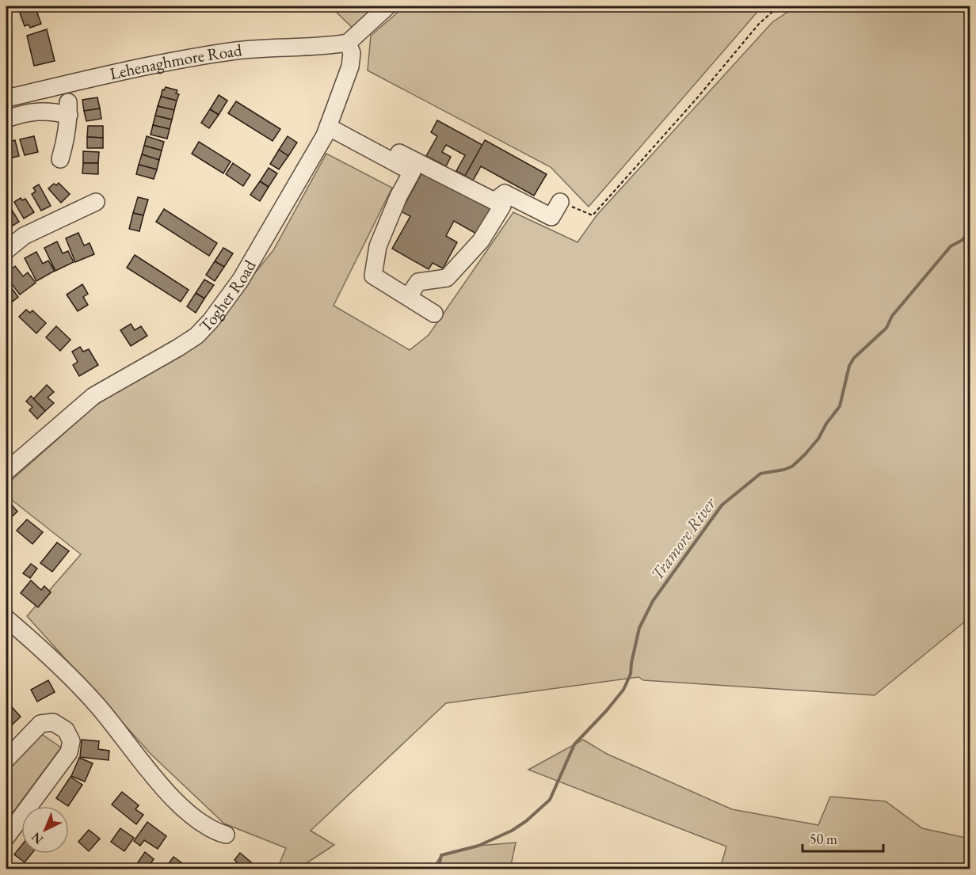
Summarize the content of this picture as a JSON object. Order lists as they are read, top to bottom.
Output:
{
  "streets": {
    "street": ["Lehenaghmore Road", "Togher Road"]
  },
  "crossings": [
    ["Lehenaghmore Road", "Togher Road"]
  ],
  "water": ["Tramore River"],
  "scale_bar": "50 m",
  "north": "bottom left"
}
